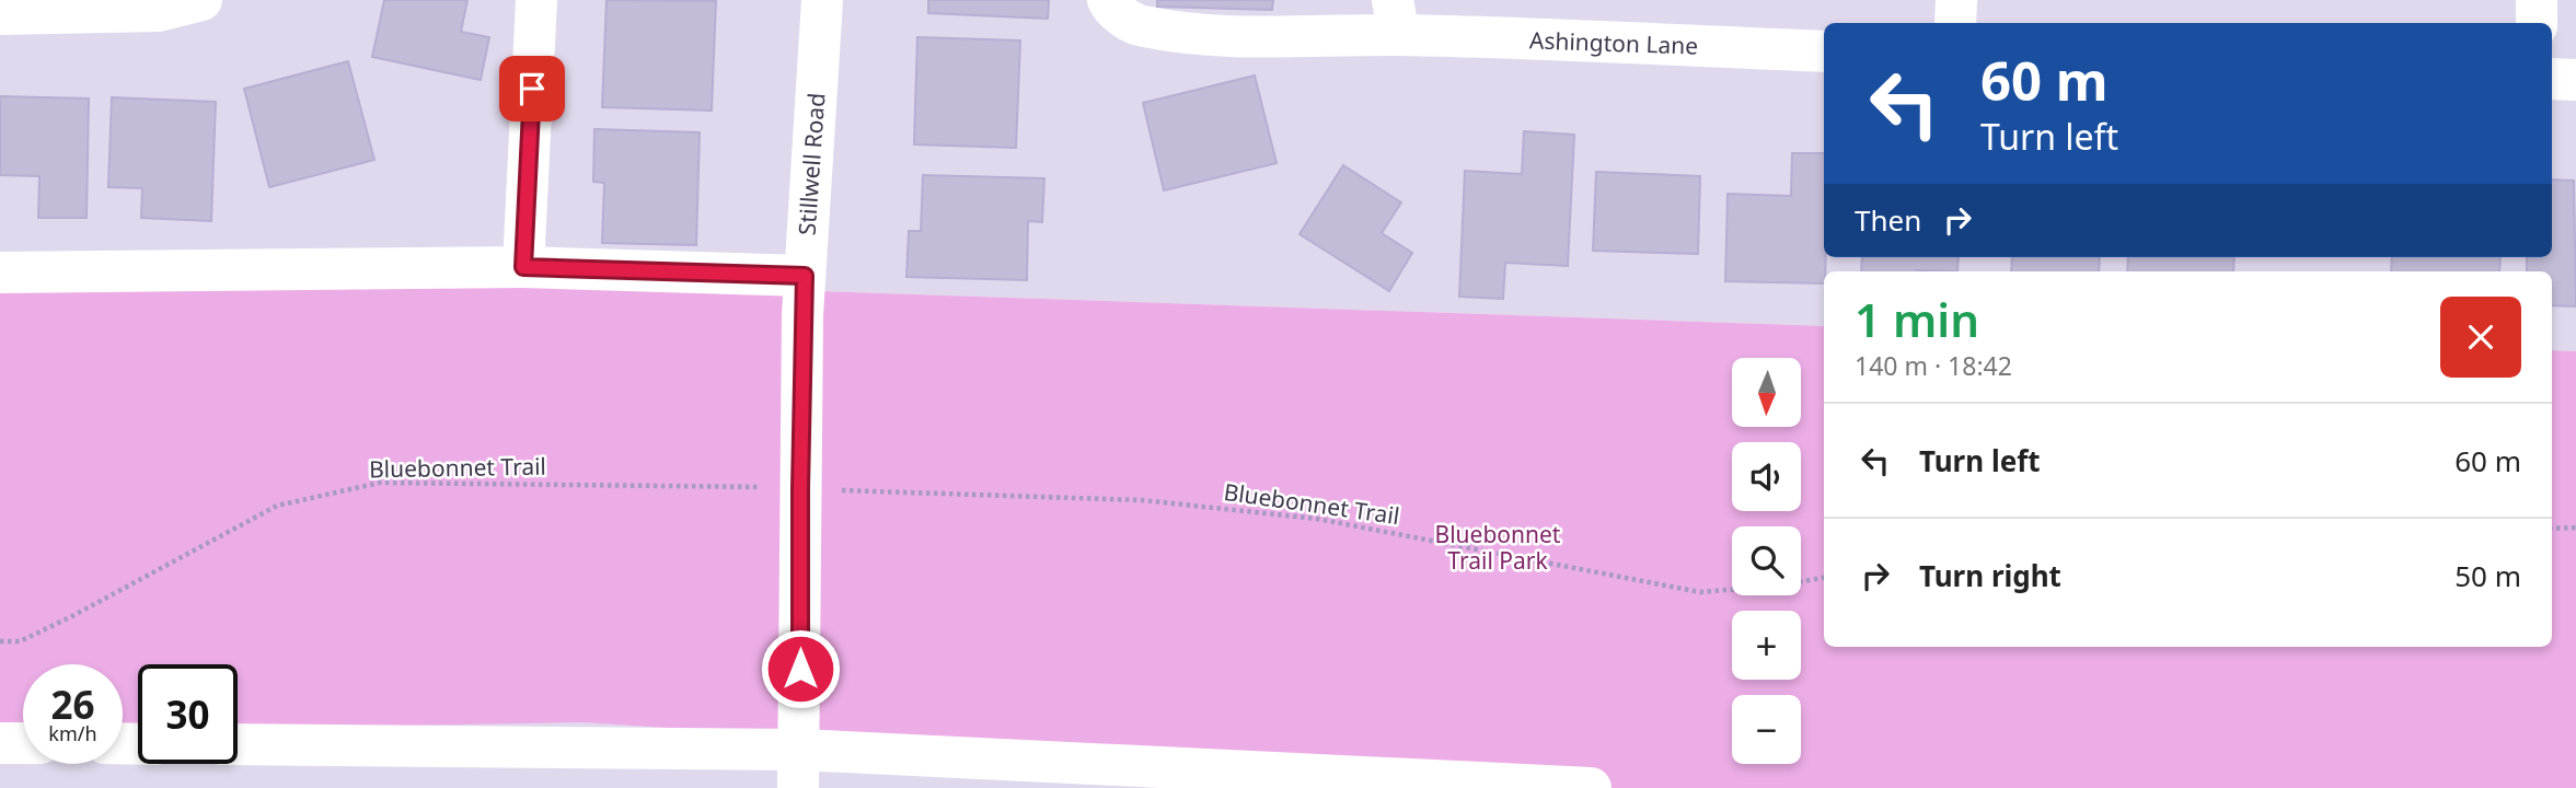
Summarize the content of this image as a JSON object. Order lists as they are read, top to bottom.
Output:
{
  "streets": {
    "street": ["Ashington Lane", "Stillwell Road"],
    "path": ["Bluebonnet Trail"]
  },
  "parks": ["Bluebonnet Trail Park"],
  "north": "bottom",
  "page": {
    "turn": ["60 m", "Turn left"],
    "then": "Then",
    "heading": ["1 min", "140 m · 18:42"],
    "map_buttons": ["+", "−"],
    "list": [
      {
        "name": "Turn left",
        "value": "60 m"
      },
      {
        "name": "Turn right",
        "value": "50 m"
      }
    ],
    "speed": "26 km/h",
    "limit": "30"
  }
}
